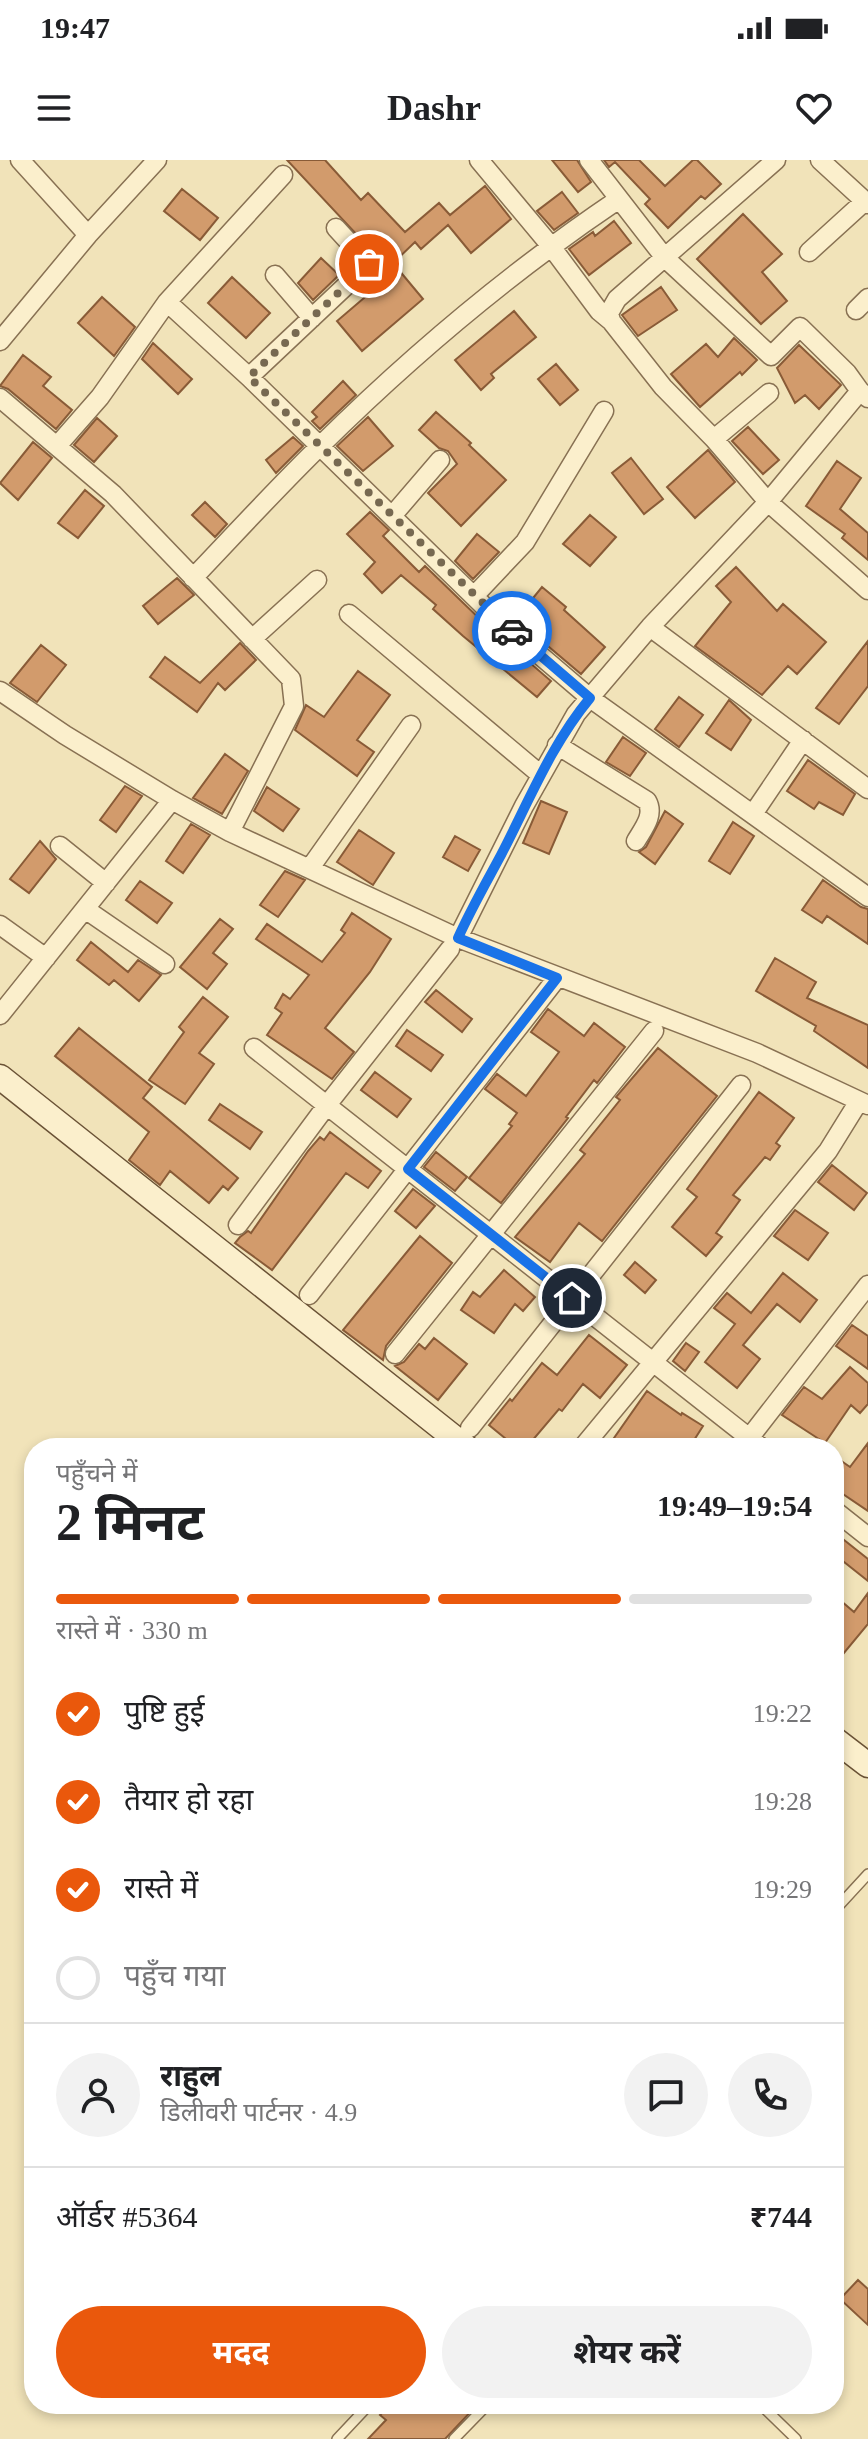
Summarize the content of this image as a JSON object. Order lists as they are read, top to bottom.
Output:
{
  "page": {
    "status": "19:47",
    "header": "Dashr",
    "heading": ["2 मिनट", "पहुँचने में", "19:49–19:54"],
    "panel": [
      "राहुल",
      "डिलीवरी पार्टनर · 4.9",
      "ऑर्डर #5364",
      "₹744"
    ],
    "bar": "रास्ते में · 330 m",
    "list": [
      ["पुष्टि हुई", "19:22"],
      ["तैयार हो रहा", "19:28"],
      ["रास्ते में", "19:29"],
      "पहुँच गया"
    ],
    "buttons": ["मदद", "शेयर करें"]
  }
}
